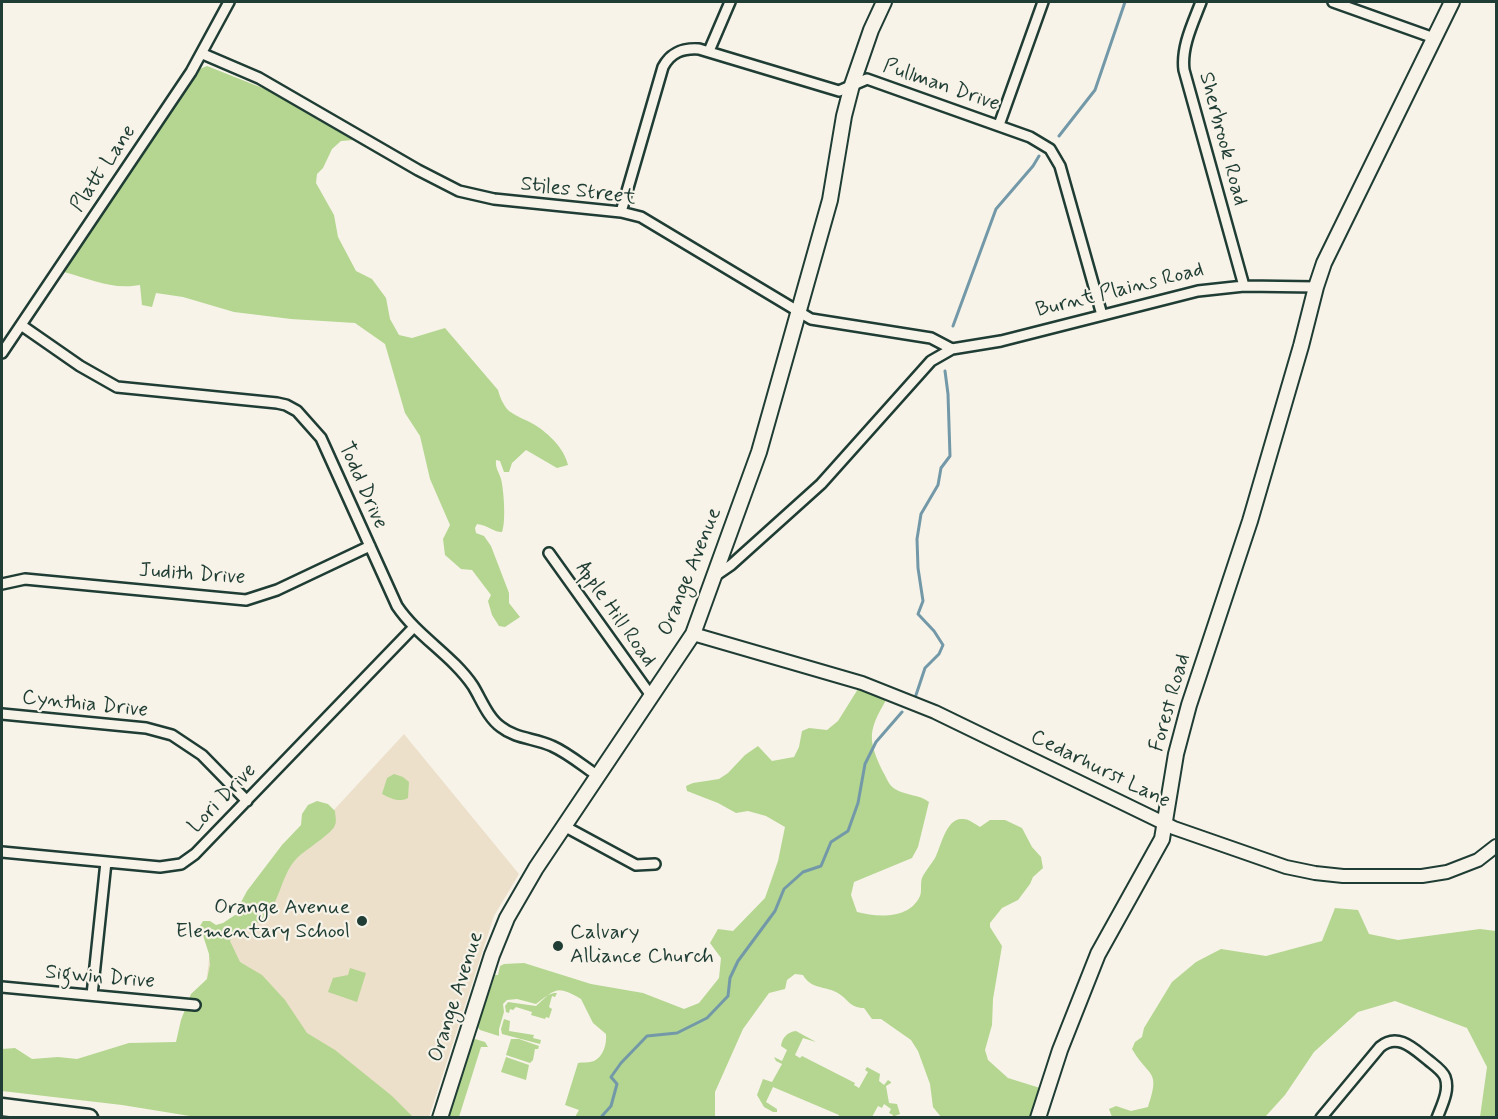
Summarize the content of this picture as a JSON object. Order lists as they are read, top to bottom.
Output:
{
  "streets": {
    "main road": ["Orange Avenue", "Forest Road"],
    "street": [
      "Pullman Drive",
      "Sherbrook Road",
      "Platt Lane",
      "Stiles Street",
      "Burnt Plains Road",
      "Todd Drive",
      "Judith Drive",
      "Apple Hill Road",
      "Cynthia Drive",
      "Cedarhurst Lane",
      "Lori Drive",
      "Sigwin Drive"
    ]
  },
  "crossings": [
    ["Pullman Drive", "Stiles Street"],
    ["Pullman Drive", "Burnt Plains Road"],
    ["Pullman Drive", "Orange Avenue"],
    ["Sherbrook Road", "Burnt Plains Road"],
    ["Platt Lane", "Stiles Street"],
    ["Platt Lane", "Todd Drive"],
    ["Stiles Street", "Burnt Plains Road"],
    ["Stiles Street", "Orange Avenue"],
    ["Burnt Plains Road", "Orange Avenue"],
    ["Burnt Plains Road", "Forest Road"],
    ["Todd Drive", "Orange Avenue"],
    ["Todd Drive", "Judith Drive"],
    ["Todd Drive", "Lori Drive"],
    ["Orange Avenue", "Apple Hill Road"],
    ["Orange Avenue", "Cedarhurst Lane"],
    ["Forest Road", "Cedarhurst Lane"],
    ["Cynthia Drive", "Lori Drive"]
  ],
  "places": ["Orange Avenue Elementary School", "Calvary Alliance Church"]
}
